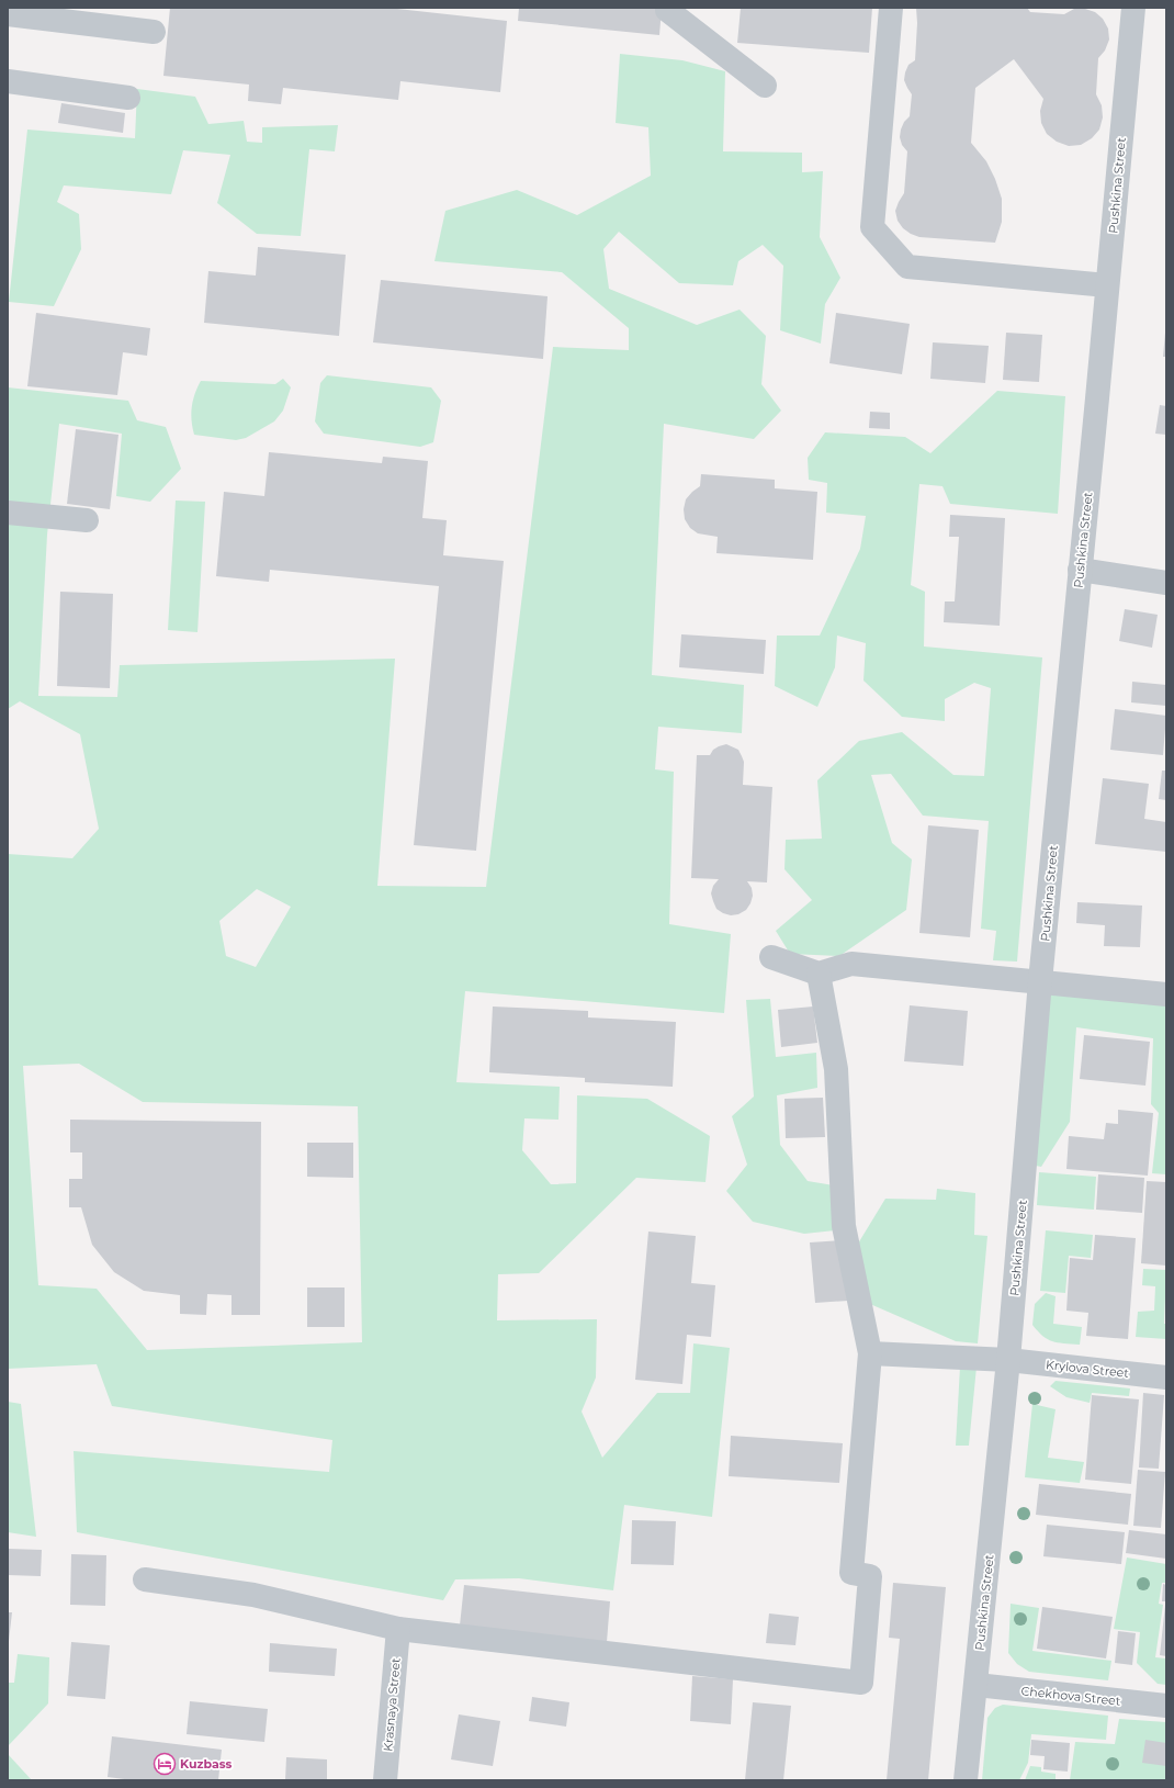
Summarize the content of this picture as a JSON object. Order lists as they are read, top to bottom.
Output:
{
  "streets": {
    "street": [
      "Pushkina Street",
      "Krylova Street",
      "Chekhova Street",
      "Krasnaya Street"
    ]
  },
  "crossings": [
    ["Pushkina Street", "Krylova Street"],
    ["Pushkina Street", "Chekhova Street"]
  ],
  "places": {
    "hotel": ["Kuzbass"]
  }
}
